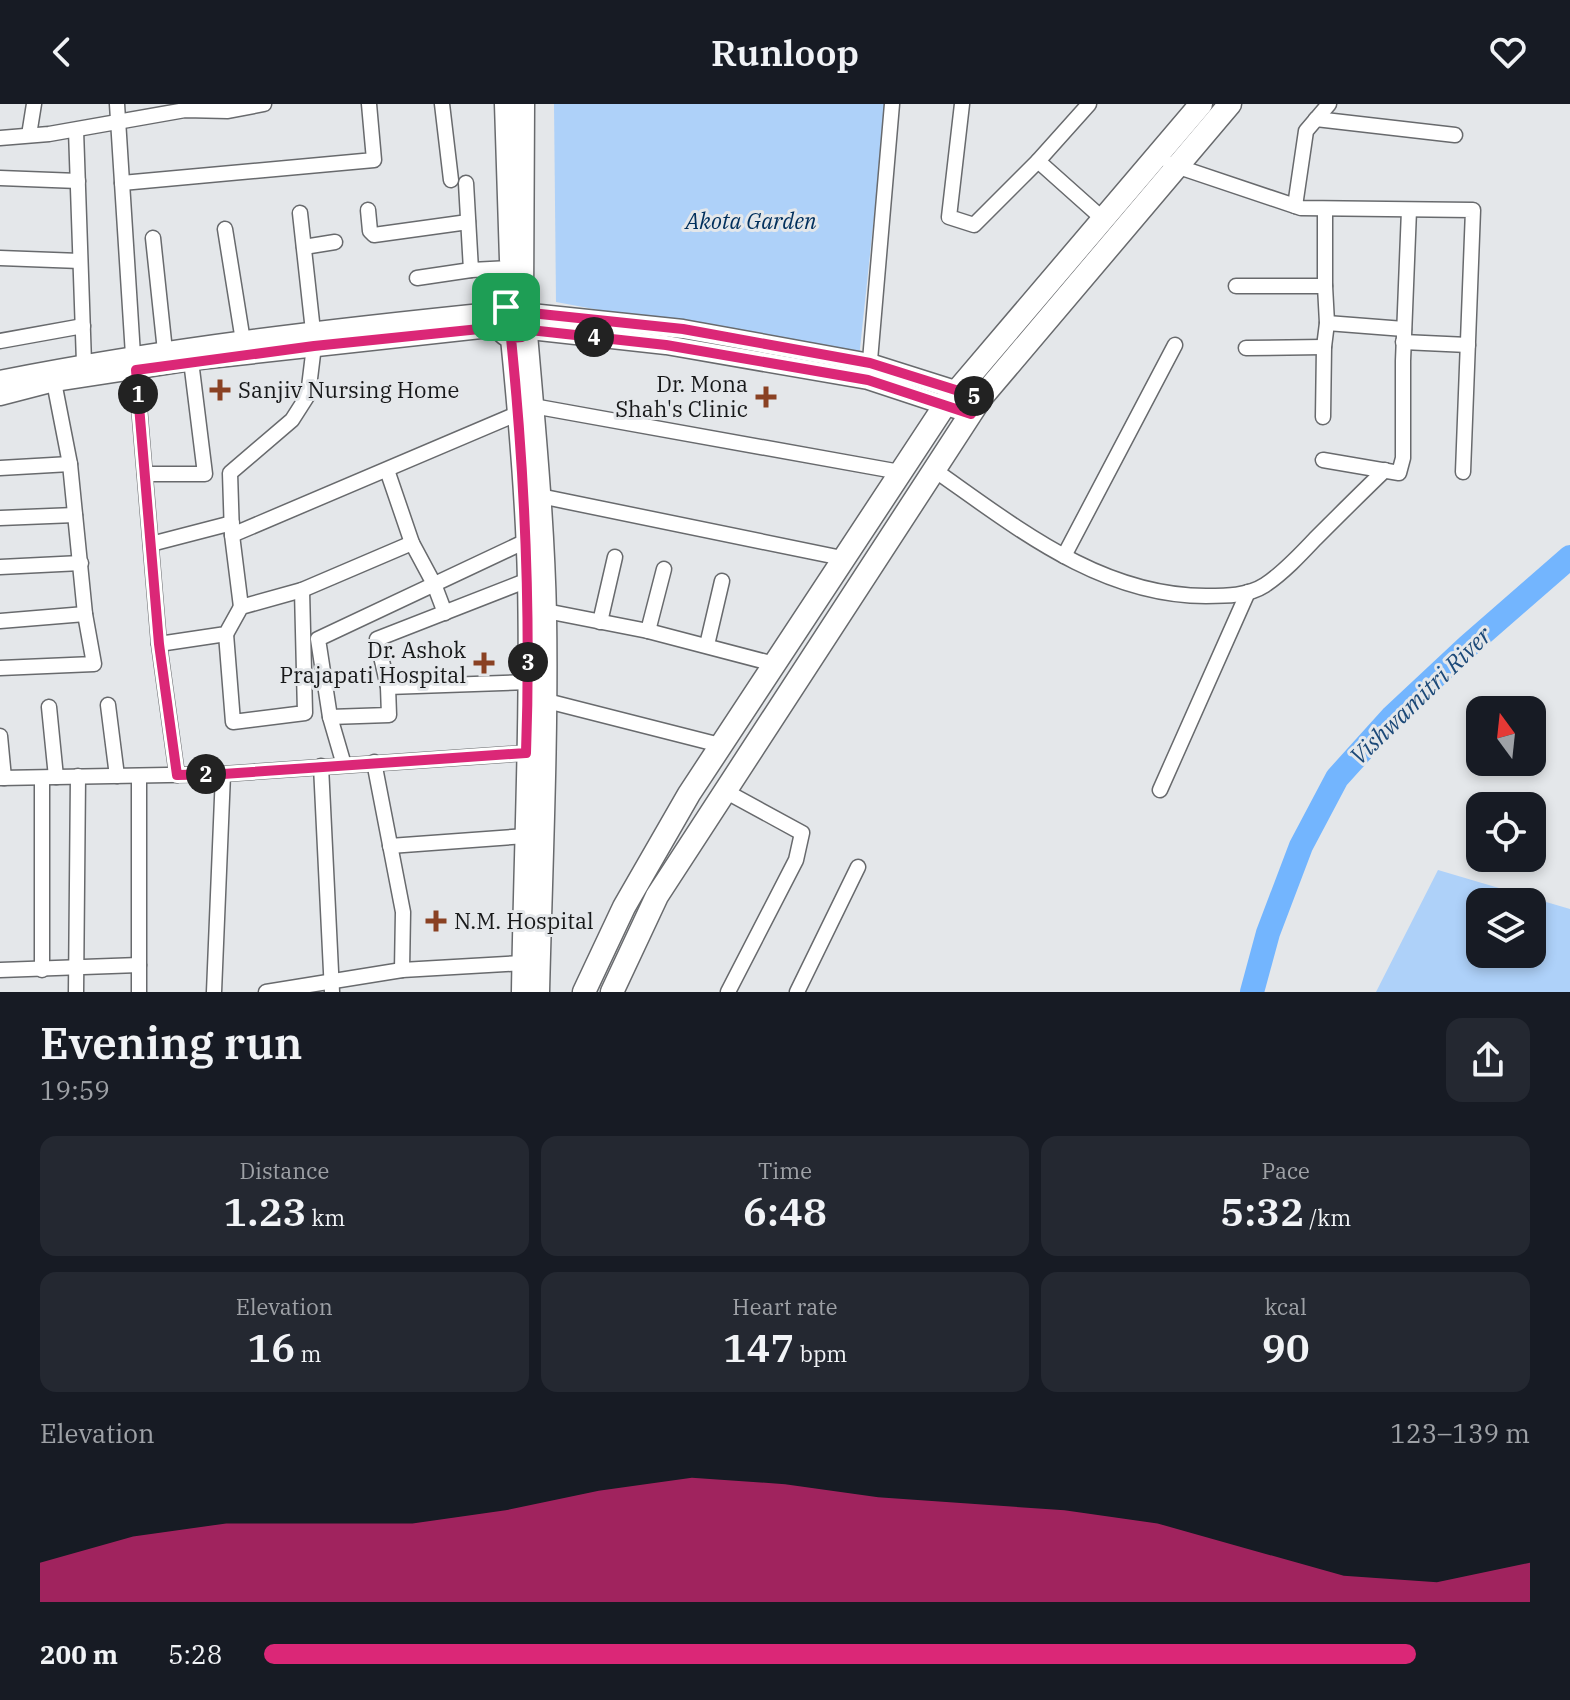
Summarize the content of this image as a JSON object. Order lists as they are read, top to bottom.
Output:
{
  "water": ["Vishwamitri River"],
  "parks": ["Akota Garden"],
  "places": {
    "health": [
      "Sanjiv Nursing Home",
      "Dr. Mona Shah's Clinic",
      "Dr. Ashok Prajapati Hospital",
      "N.M. Hospital"
    ]
  },
  "north": "top",
  "page": {
    "header": "Runloop",
    "pins": [
      "4",
      "1",
      "5",
      "3",
      "2"
    ],
    "heading": ["Evening run", "19:59"],
    "stats": [
      ["Distance", "1.23 km"],
      ["Time", "6:48"],
      ["Pace", "5:32 /km"],
      ["Elevation", "16 m"],
      ["Heart rate", "147 bpm"],
      ["kcal", "90"]
    ],
    "chart": ["Elevation", "123–139 m"],
    "list": [
      {
        "name": "200 m",
        "note": "5:28"
      }
    ]
  }
}
